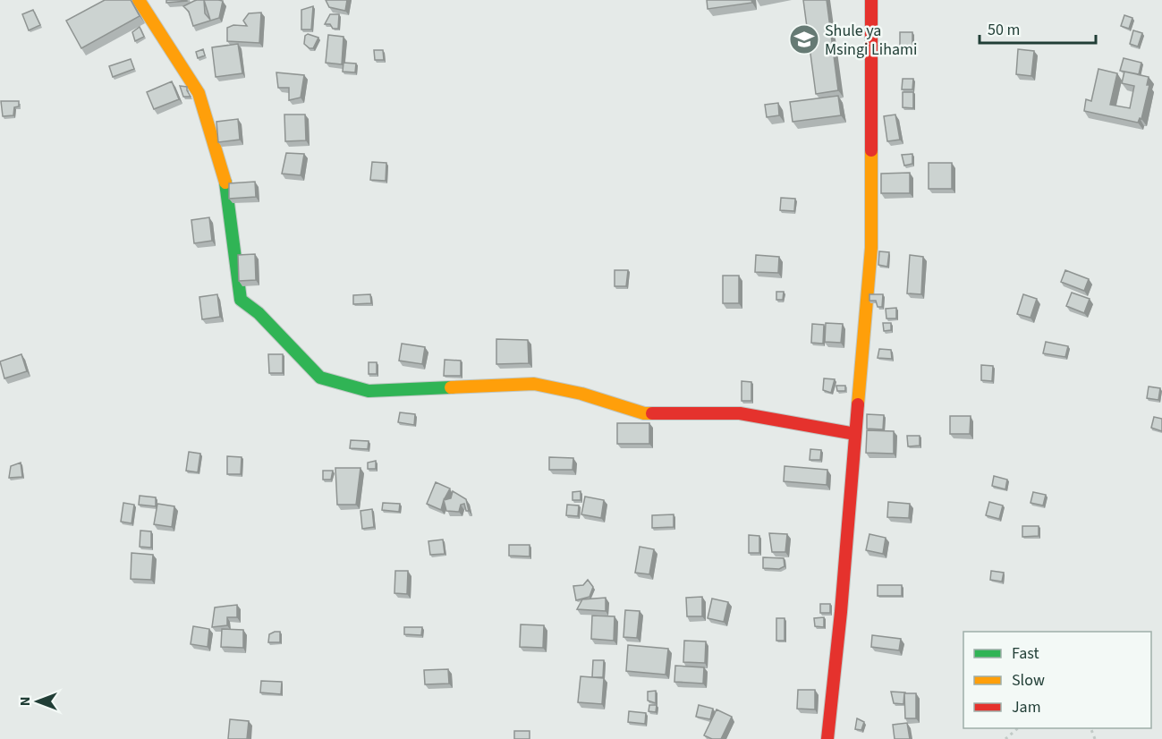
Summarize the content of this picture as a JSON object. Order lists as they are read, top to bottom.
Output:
{
  "places": {
    "school or university": ["Shule ya Msingi Lihami"]
  },
  "legend": ["Fast", "Slow", "Jam"],
  "scale_bar": "50 m",
  "north": "left"
}
